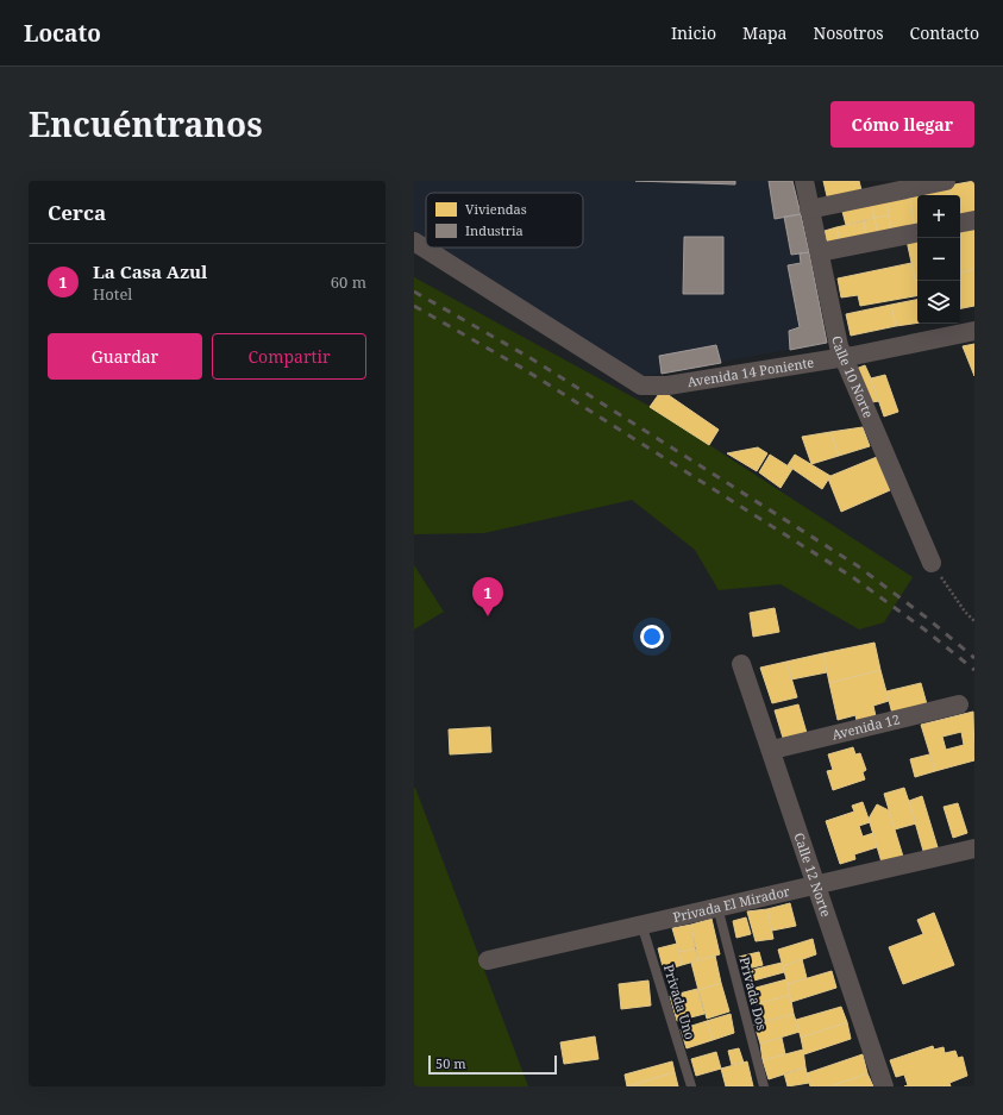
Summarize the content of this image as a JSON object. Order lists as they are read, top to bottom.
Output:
{
  "streets": {
    "street": [
      "Avenida 14 Poniente",
      "Calle 10 Norte",
      "Avenida 12",
      "Calle 12 Norte",
      "Privada El Mirador"
    ],
    "lane": ["Privada Dos", "Privada Uno"]
  },
  "crossings": [
    ["Avenida 14 Poniente", "Calle 10 Norte"],
    ["Avenida 12", "Calle 12 Norte"],
    ["Calle 12 Norte", "Privada El Mirador"],
    ["Privada El Mirador", "Privada Dos"],
    ["Privada El Mirador", "Privada Uno"]
  ],
  "legend": ["Viviendas", "Industria"],
  "scale_bar": "50 m",
  "page": {
    "header": "Locato",
    "nav": [
      "Inicio",
      "Mapa",
      "Nosotros",
      "Contacto"
    ],
    "title": "Encuéntranos",
    "buttons": [
      "Cómo llegar",
      ["Guardar", "Compartir"]
    ],
    "heading": "Cerca",
    "map_buttons": ["+", "−"],
    "list": [
      {
        "mark": "1",
        "name": "La Casa Azul",
        "note": "Hotel",
        "value": "60 m"
      }
    ],
    "pins": "1",
    "scale": "50 m"
  }
}
